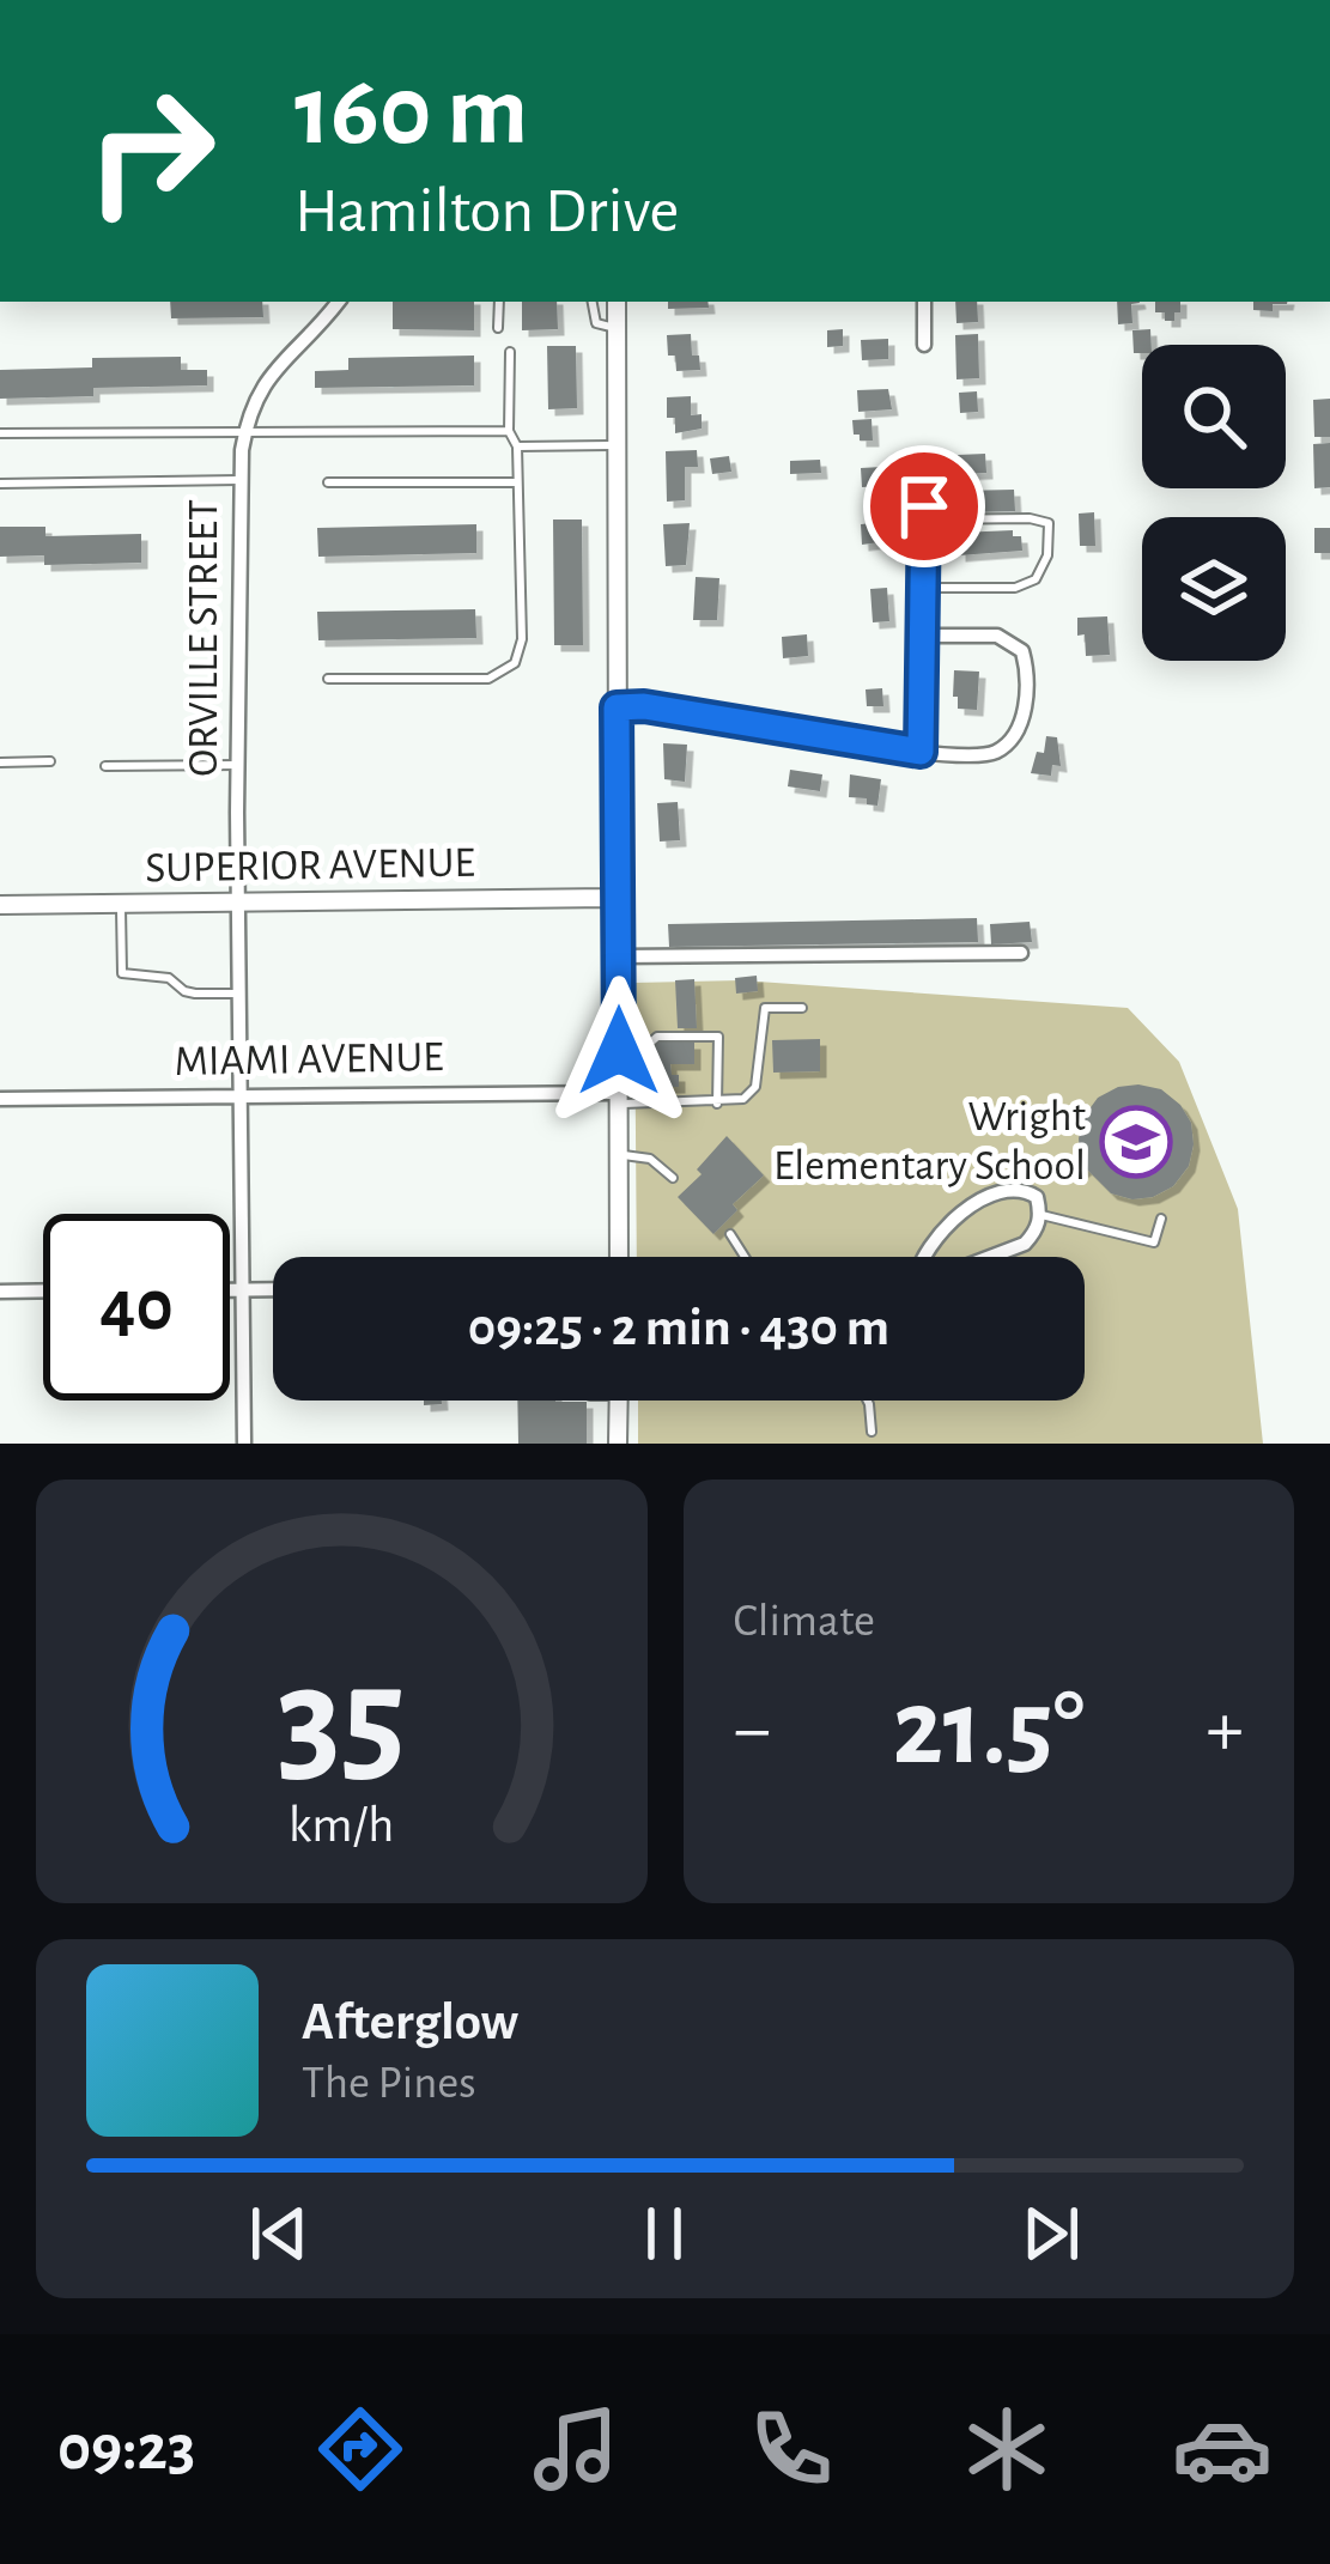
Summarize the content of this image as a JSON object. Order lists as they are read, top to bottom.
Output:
{
  "streets": {
    "street": ["ORVILLE STREET", "SUPERIOR AVENUE", "MIAMI AVENUE"]
  },
  "crossings": [
    ["ORVILLE STREET", "SUPERIOR AVENUE"],
    ["ORVILLE STREET", "MIAMI AVENUE"]
  ],
  "places": {
    "school or university": ["Wright Elementary School"]
  },
  "page": {
    "turn": ["160 m", "Hamilton Drive"],
    "limit": "40",
    "trip": "09:25 · 2 min · 430 m",
    "tile": "Climate",
    "heat": ["−", "21.5°", "+"],
    "song": ["Afterglow", "The Pines"],
    "tabs": "09:23",
    "gauge": ["35", "km/h"]
  }
}
